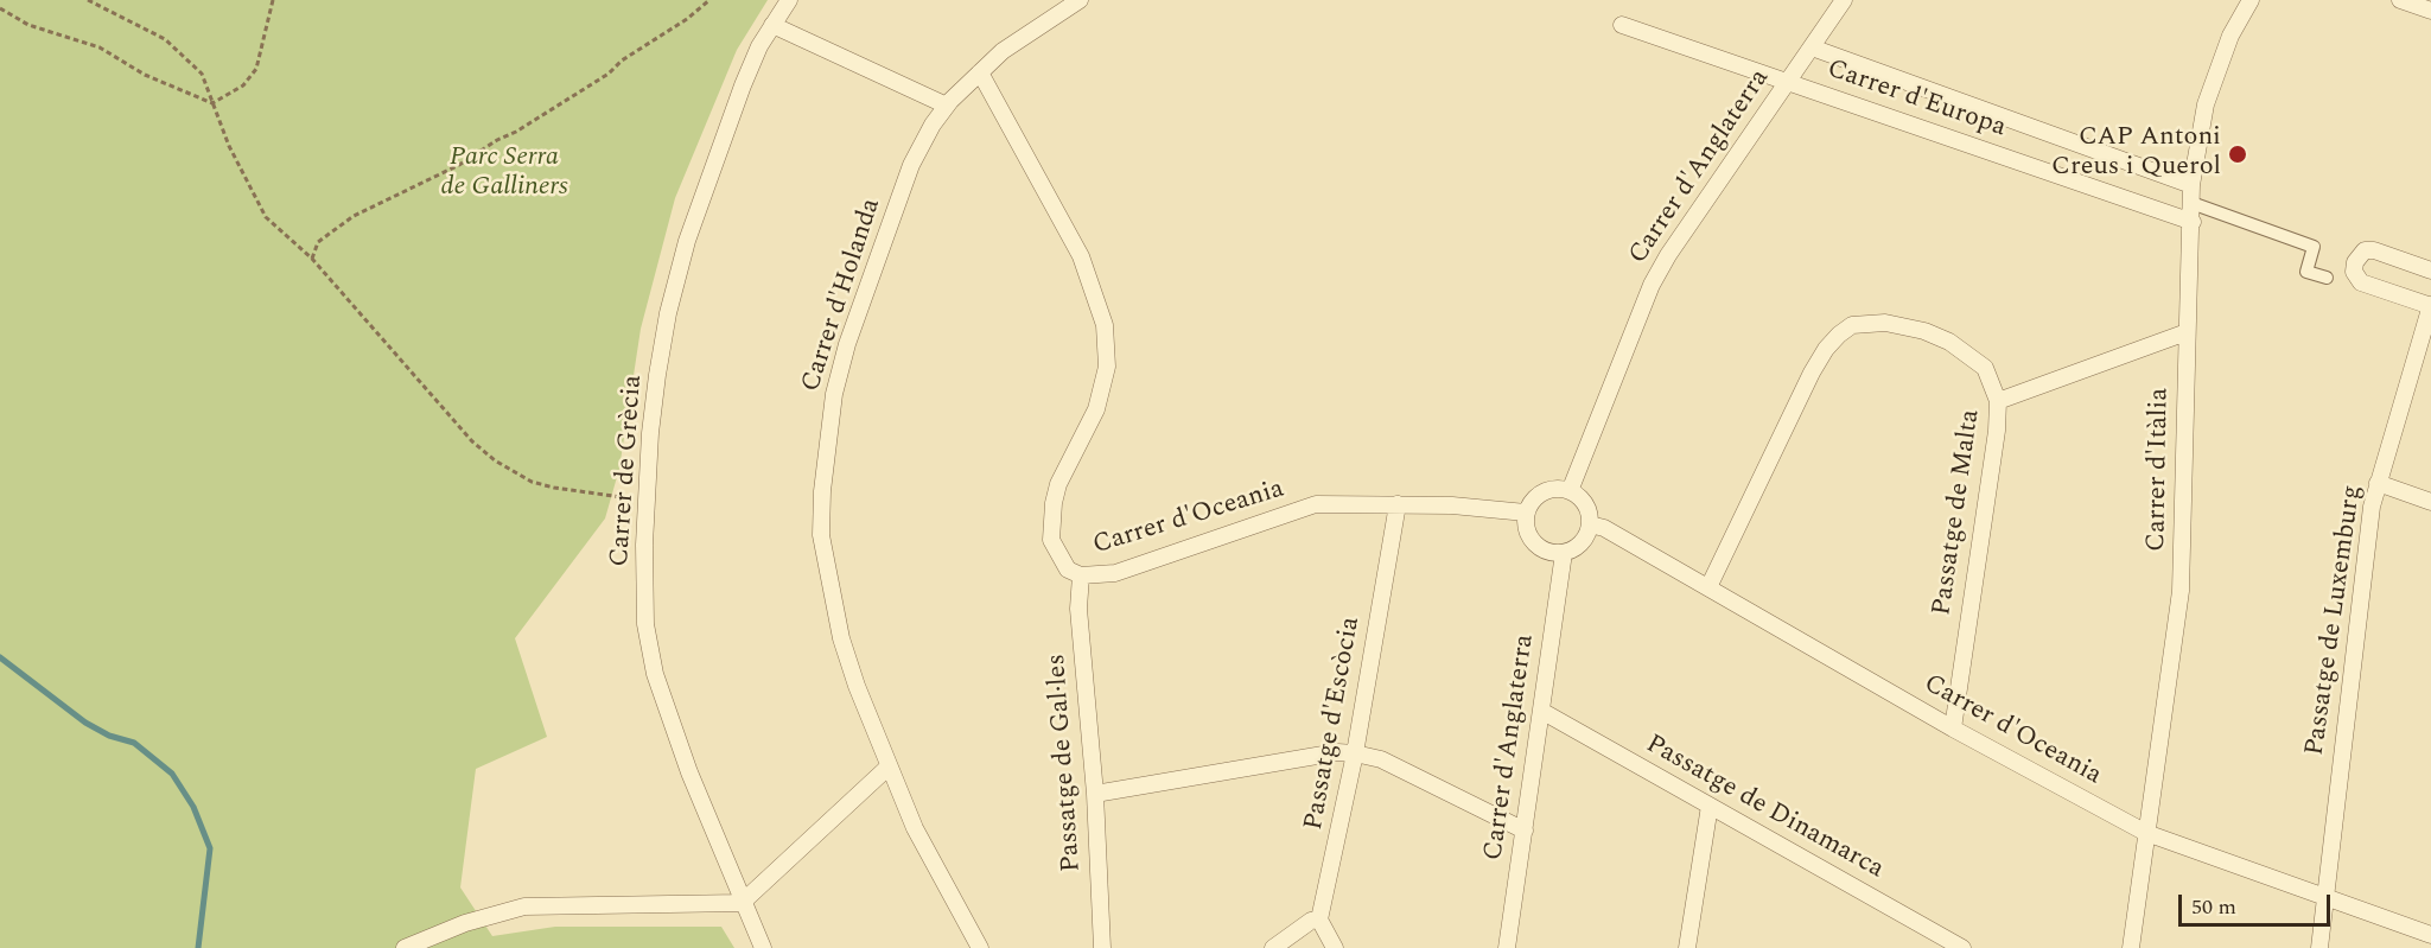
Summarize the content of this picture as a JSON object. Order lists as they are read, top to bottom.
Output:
{
  "streets": {
    "street": [
      "Carrer d'Europa",
      "Carrer d'Anglaterra",
      "Carrer d'Holanda",
      "Carrer d'Itàlia",
      "Carrer de Grècia",
      "Passatge de Malta",
      "Carrer d'Oceania",
      "Passatge de Luxemburg",
      "Passatge d'Escòcia",
      "Passatge de Gal·les",
      "Passatge de Dinamarca"
    ]
  },
  "crossings": [
    ["Carrer d'Europa", "Carrer d'Anglaterra"],
    ["Carrer d'Europa", "Carrer d'Itàlia"],
    ["Carrer d'Anglaterra", "Carrer d'Oceania"],
    ["Carrer d'Anglaterra", "Passatge de Dinamarca"],
    ["Carrer d'Holanda", "Carrer d'Oceania"],
    ["Carrer d'Itàlia", "Carrer d'Oceania"],
    ["Passatge de Malta", "Carrer d'Oceania"],
    ["Carrer d'Oceania", "Passatge de Luxemburg"],
    ["Carrer d'Oceania", "Passatge d'Escòcia"],
    ["Carrer d'Oceania", "Passatge de Gal·les"]
  ],
  "parks": ["Parc Serra de Galliners"],
  "places": ["CAP Antoni Creus i Querol"],
  "scale_bar": "50 m"
}
